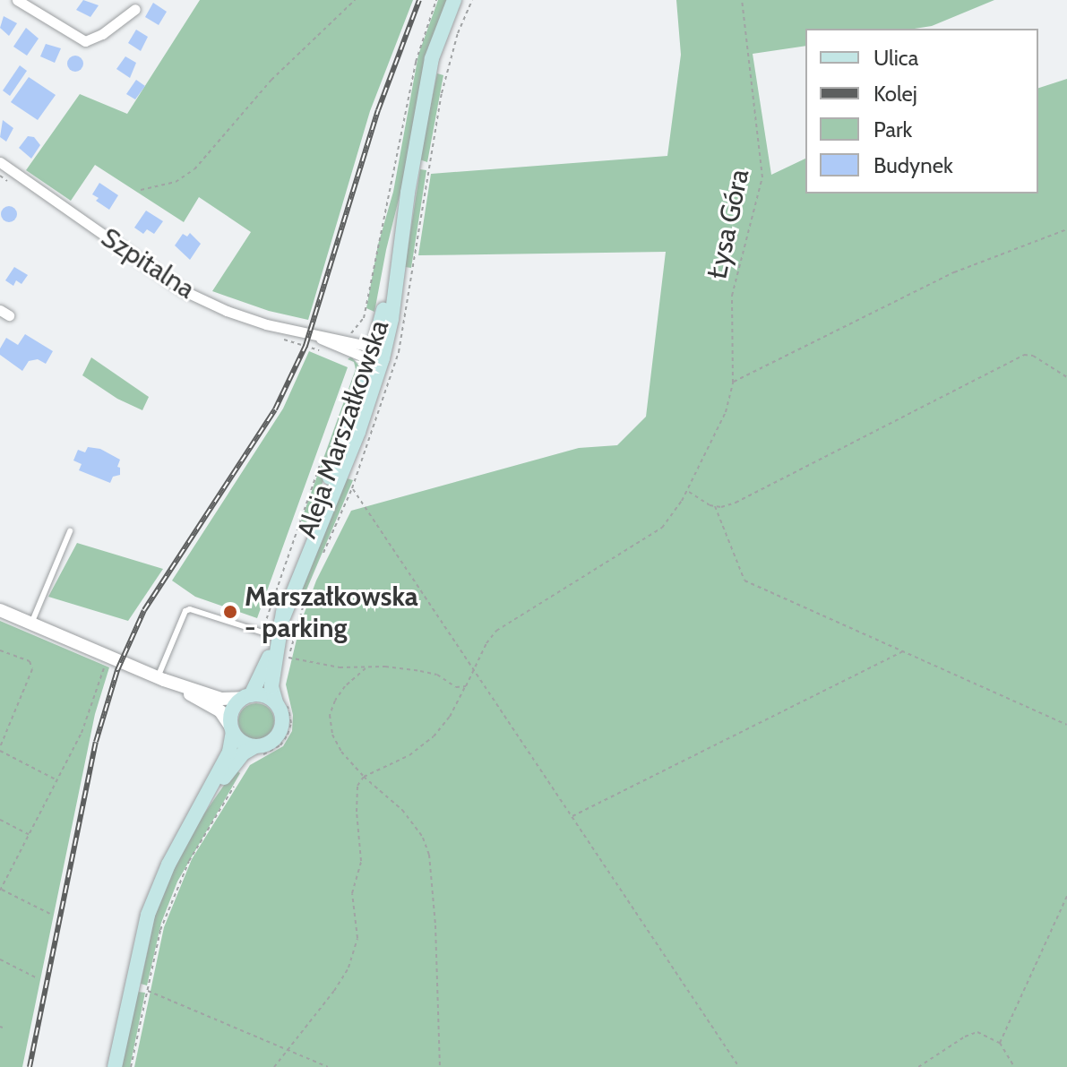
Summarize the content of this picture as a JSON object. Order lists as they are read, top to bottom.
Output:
{
  "streets": {
    "main road": ["Aleja Marszałkowska"],
    "street": ["Szpitalna"],
    "path": ["Łysa Góra"]
  },
  "crossings": [
    ["Szpitalna", "Aleja Marszałkowska"]
  ],
  "places": ["Marszałkowska - parking"],
  "legend": [
    "Ulica",
    "Kolej",
    "Park",
    "Budynek"
  ]
}
